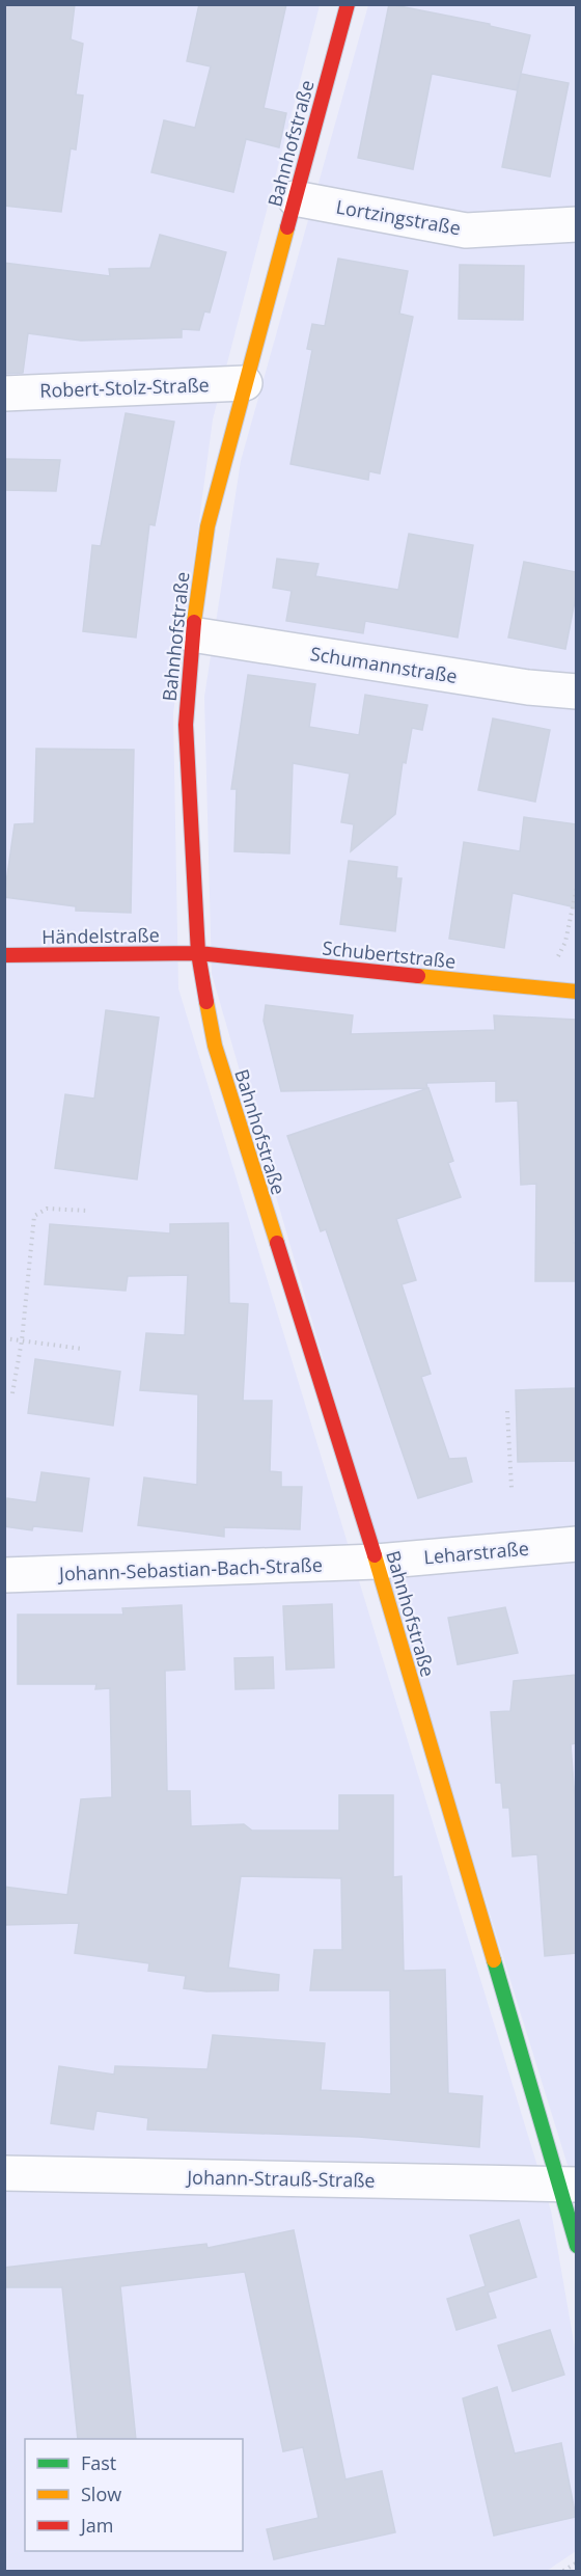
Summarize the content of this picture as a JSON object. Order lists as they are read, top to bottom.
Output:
{
  "streets": {
    "main road": ["Bahnhofstraße", "Händelstraße", "Schubertstraße"],
    "street": [
      "Lortzingstraße",
      "Robert-Stolz-Straße",
      "Schumannstraße",
      "Leharstraße",
      "Johann-Sebastian-Bach-Straße",
      "Johann-Strauß-Straße"
    ]
  },
  "crossings": [
    ["Bahnhofstraße", "Lortzingstraße"],
    ["Bahnhofstraße", "Robert-Stolz-Straße"],
    ["Bahnhofstraße", "Schumannstraße"],
    ["Bahnhofstraße", "Händelstraße"],
    ["Bahnhofstraße", "Schubertstraße"],
    ["Bahnhofstraße", "Leharstraße"],
    ["Bahnhofstraße", "Johann-Sebastian-Bach-Straße"],
    ["Bahnhofstraße", "Johann-Strauß-Straße"],
    ["Händelstraße", "Schubertstraße"],
    ["Leharstraße", "Johann-Sebastian-Bach-Straße"]
  ],
  "legend": ["Fast", "Slow", "Jam"]
}
